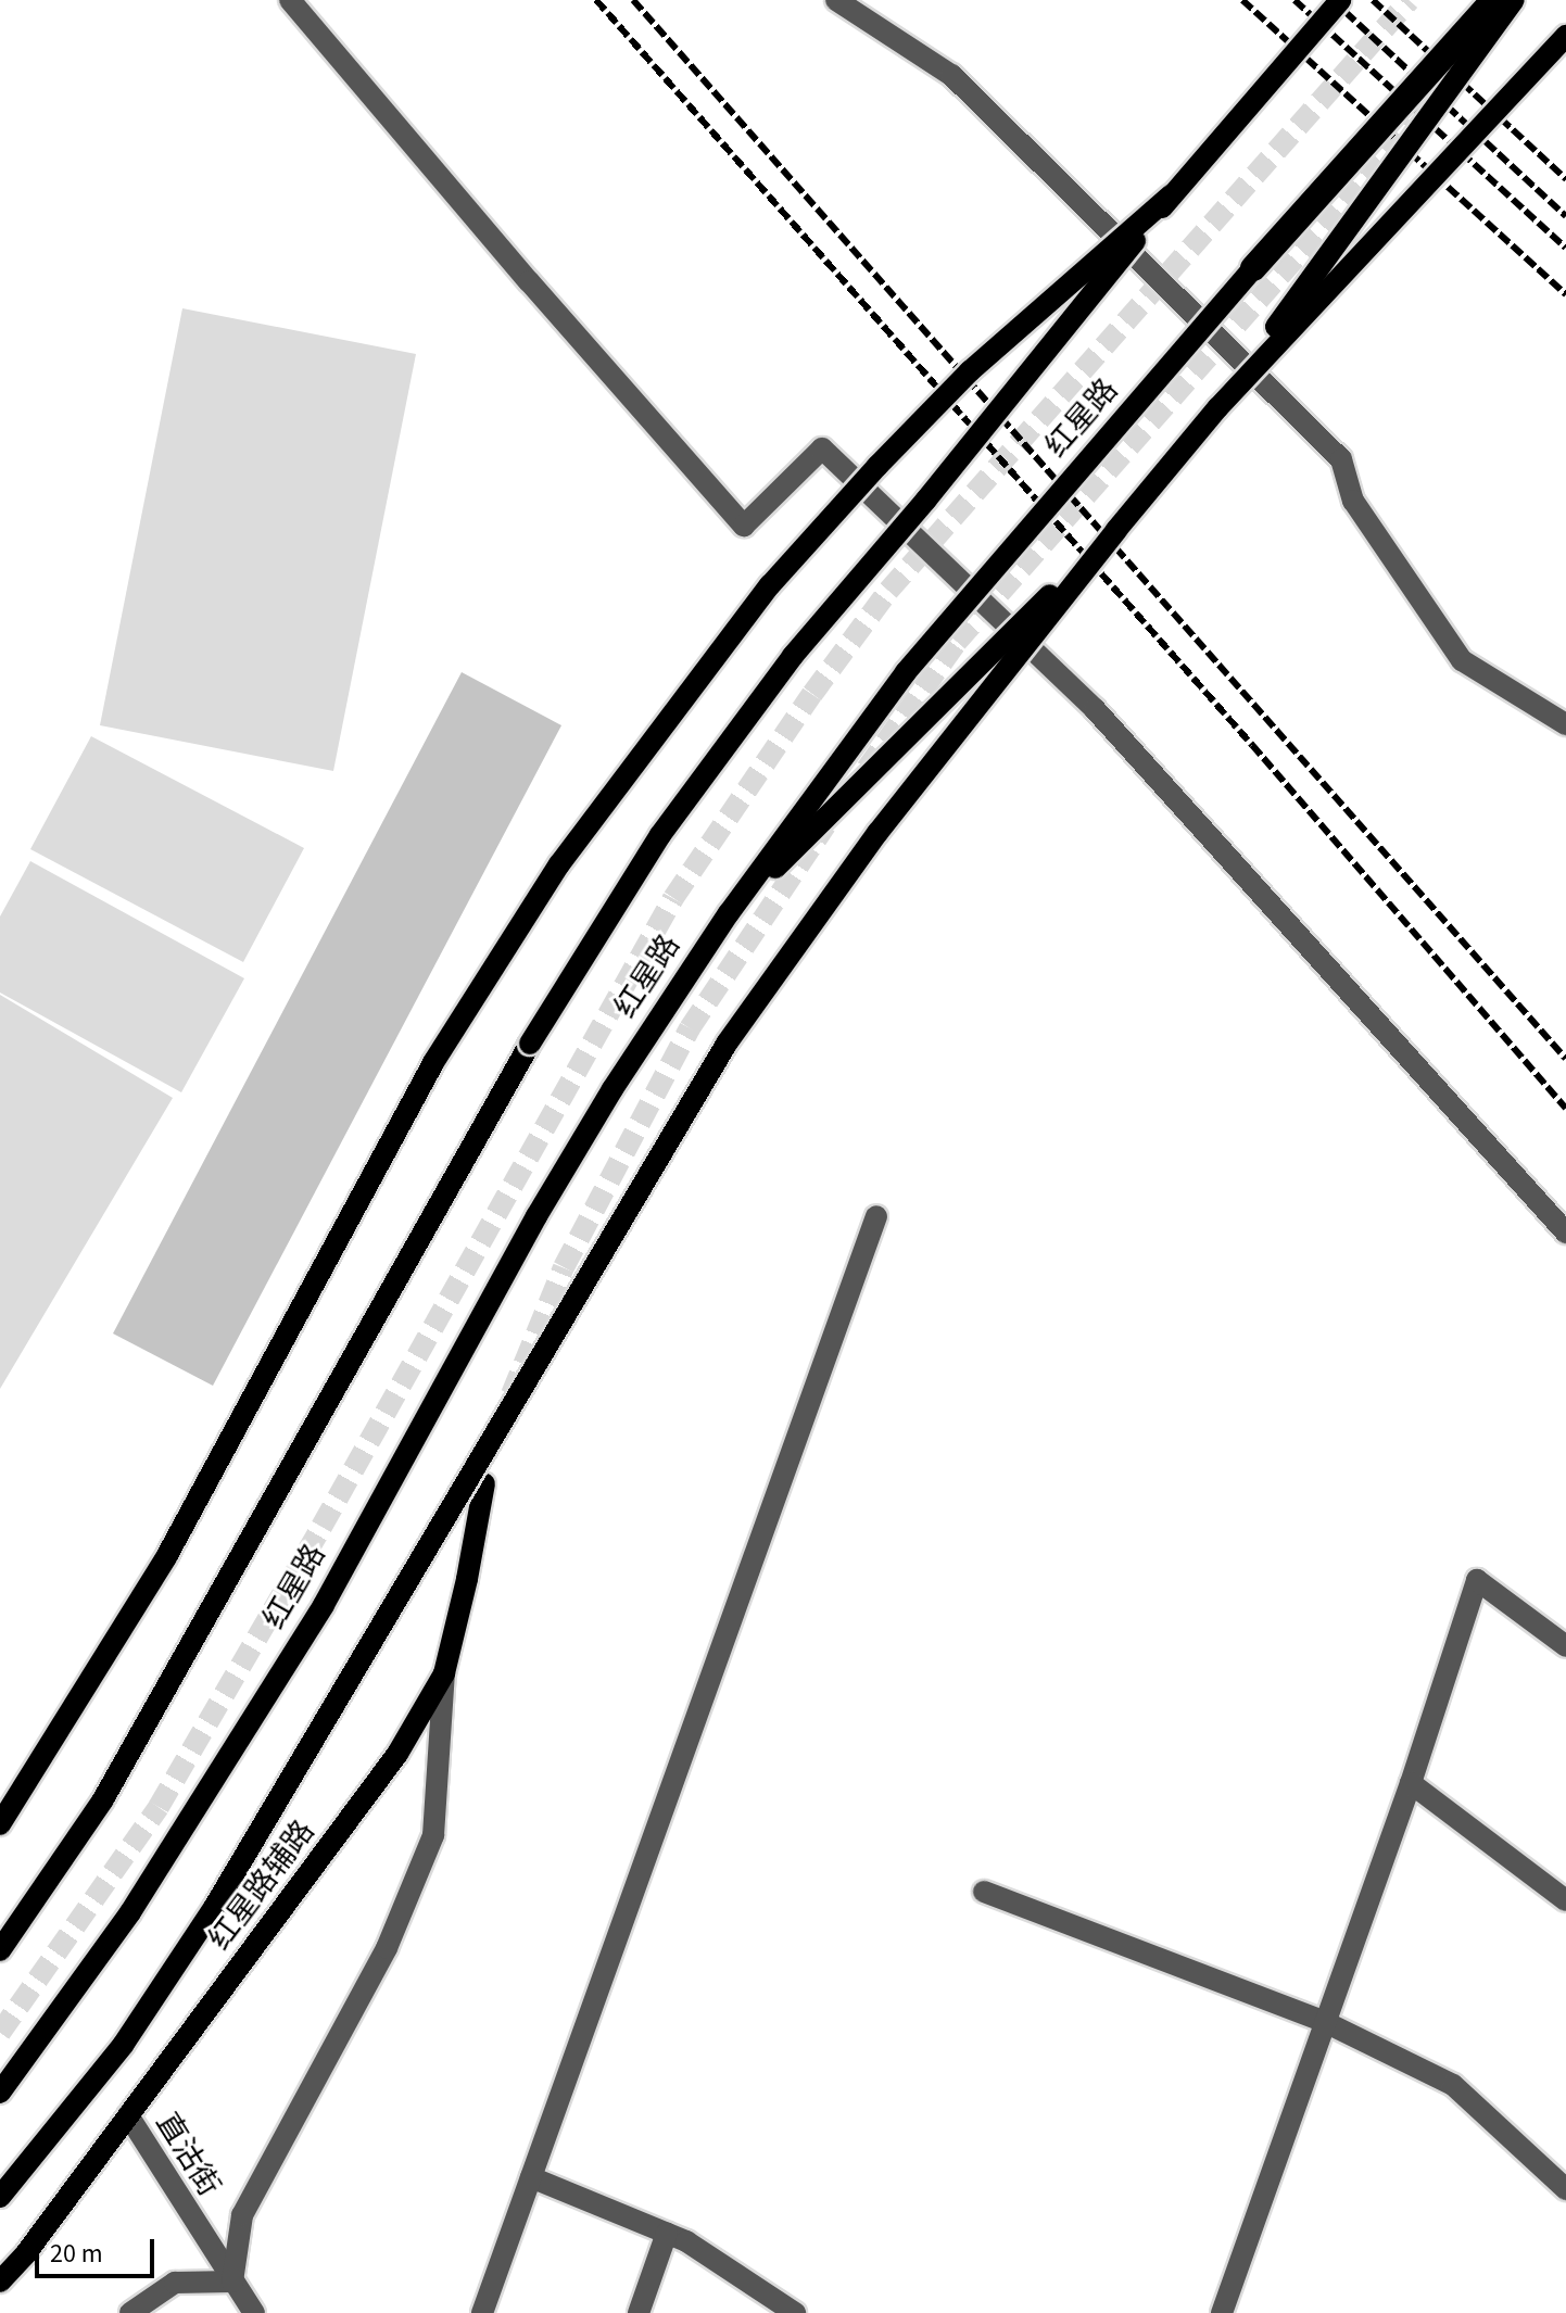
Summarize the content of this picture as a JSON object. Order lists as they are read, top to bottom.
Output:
{
  "streets": {
    "highway": ["红星路"],
    "main road": ["红星路辅路"],
    "street": ["直沽街"]
  },
  "crossings": [
    ["红星路辅路", "直沽街"]
  ],
  "scale_bar": "20 m"
}
